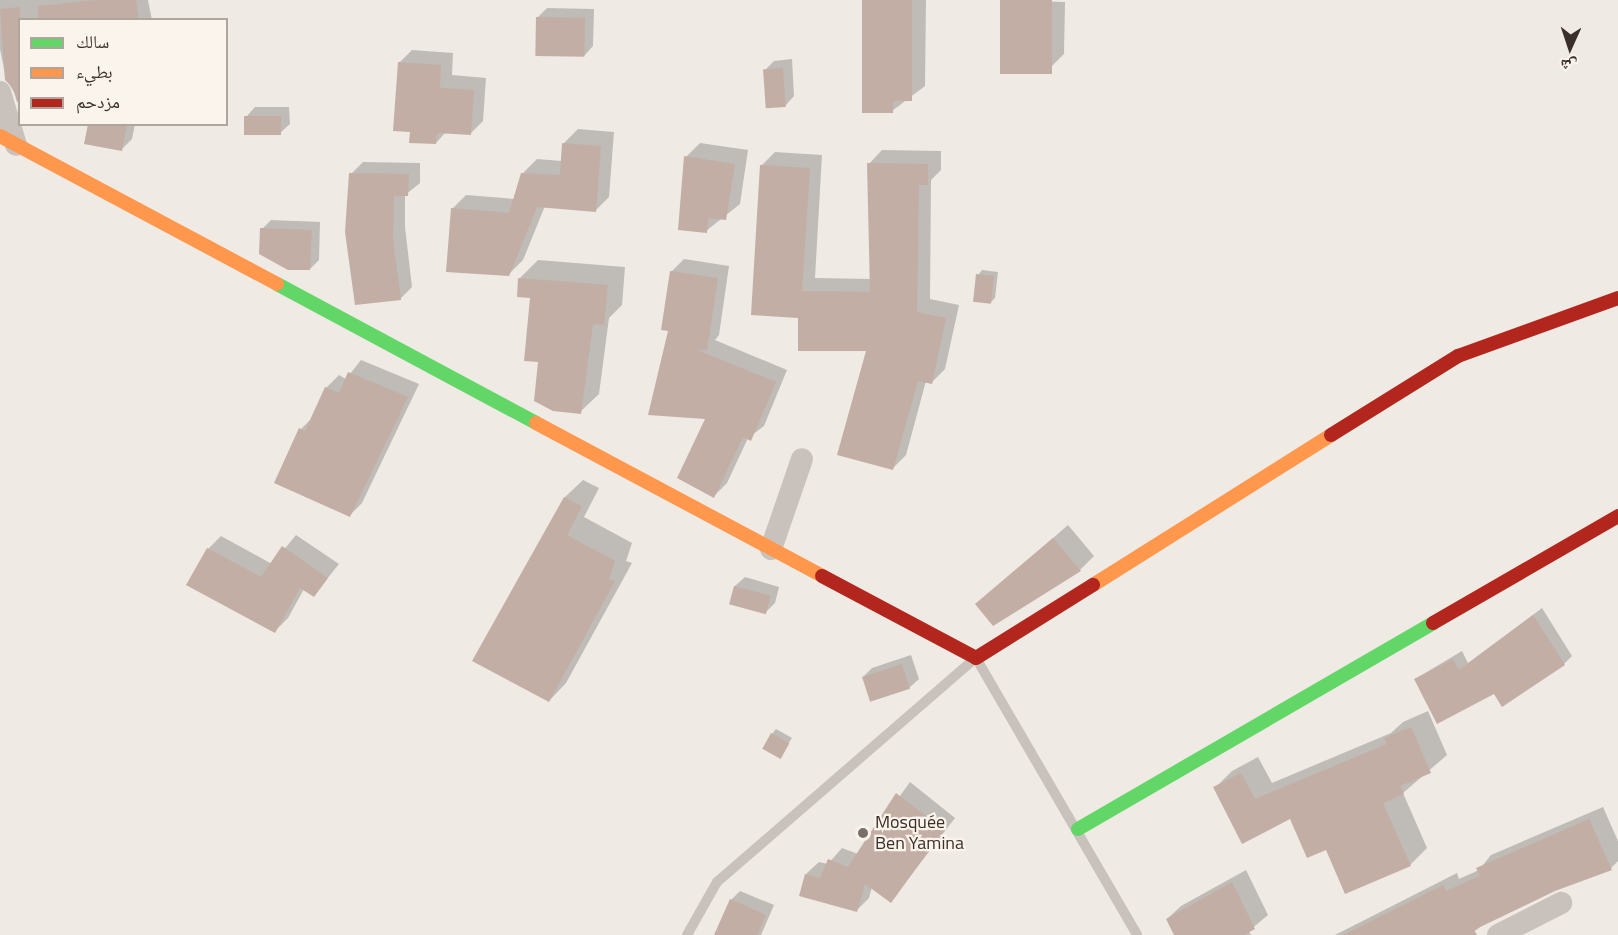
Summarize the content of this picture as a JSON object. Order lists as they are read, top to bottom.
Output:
{
  "places": ["Mosquée Ben Yamina"],
  "legend": ["سالك", "بطيء", "مزدحم"],
  "north": "bottom"
}
